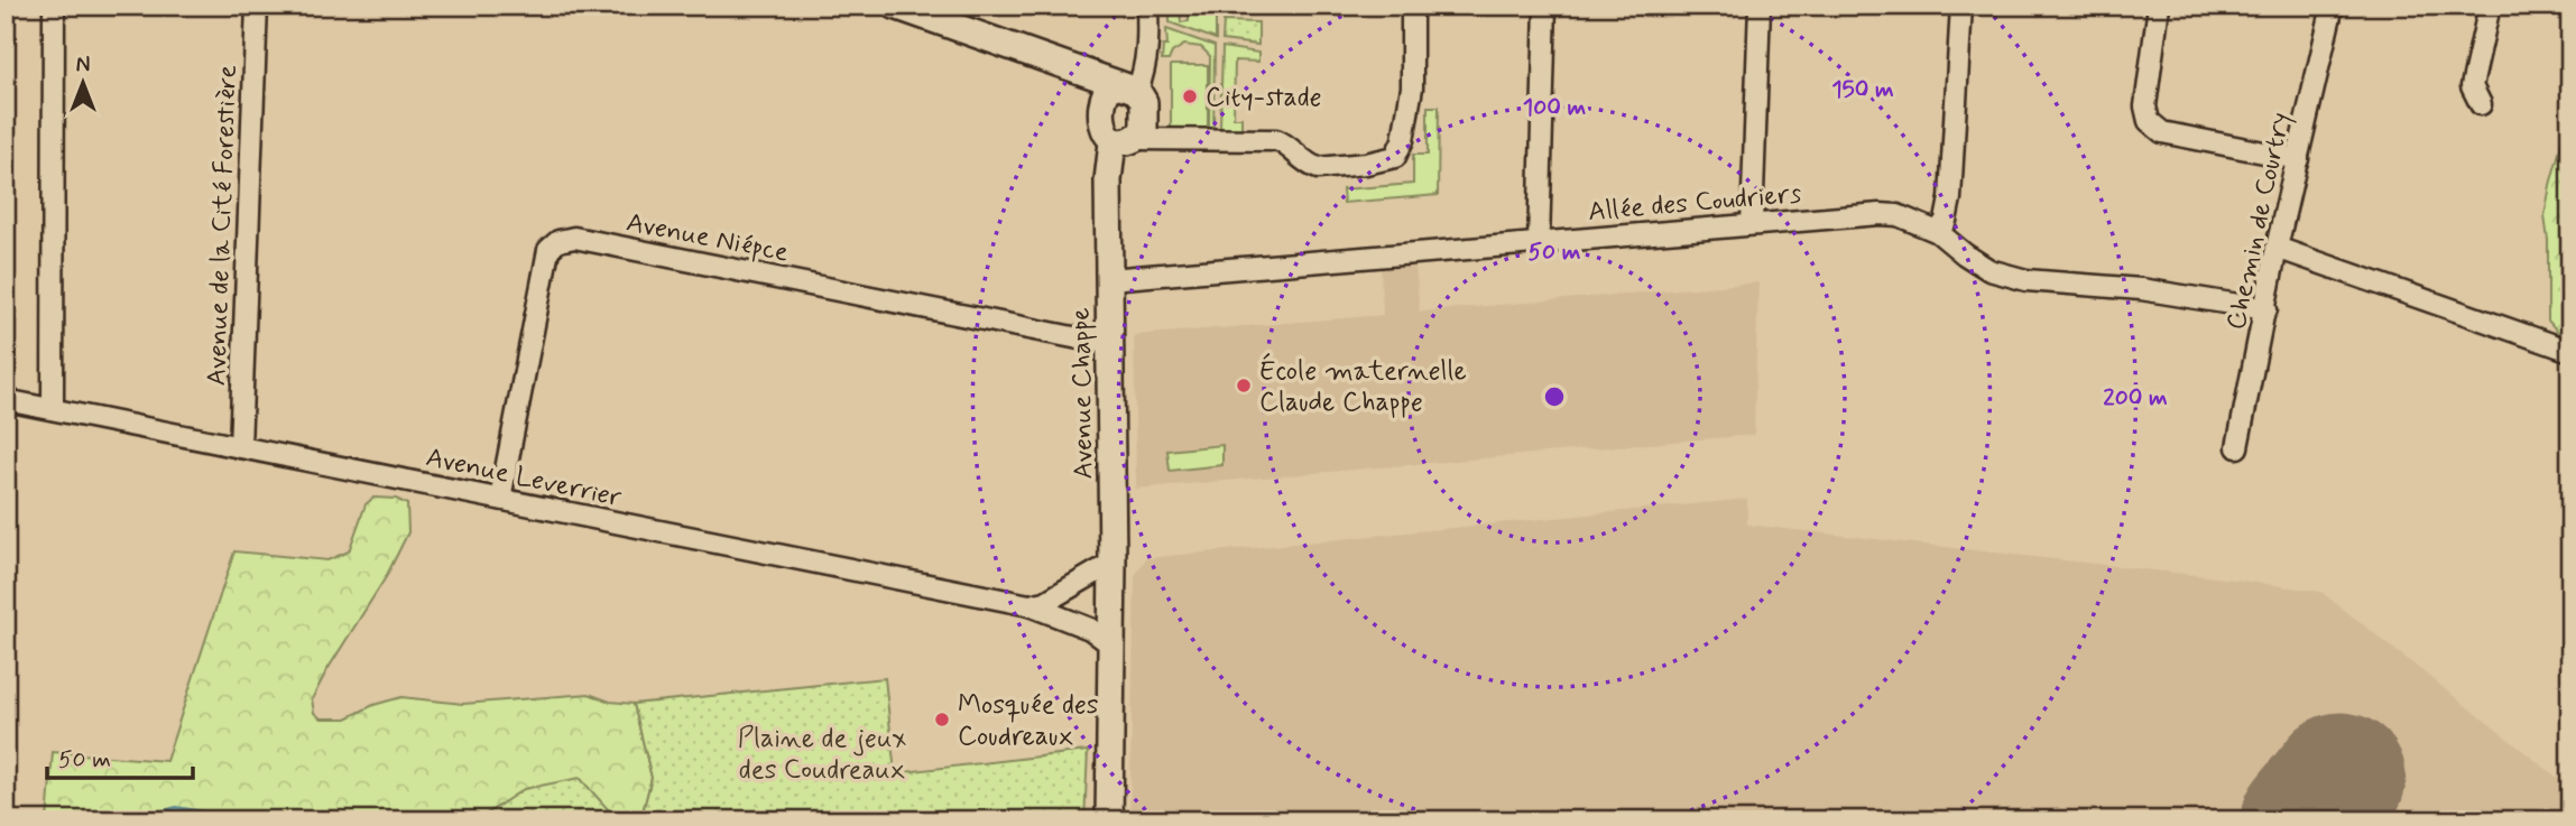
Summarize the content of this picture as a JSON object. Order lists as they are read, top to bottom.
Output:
{
  "streets": {
    "street": [
      "Allée des Coudriers",
      "Chemin de Courtry",
      "Avenue de la Cité Forestière",
      "Avenue Niépce",
      "Avenue Chappe",
      "Avenue Leverrier"
    ]
  },
  "crossings": [
    ["Allée des Coudriers", "Chemin de Courtry"],
    ["Allée des Coudriers", "Avenue Chappe"],
    ["Avenue de la Cité Forestière", "Avenue Leverrier"],
    ["Avenue Niépce", "Avenue Chappe"],
    ["Avenue Niépce", "Avenue Leverrier"],
    ["Avenue Chappe", "Avenue Leverrier"]
  ],
  "parks": ["Plaine de jeux des Coudreaux"],
  "places": ["City-stade", "École maternelle Claude Chappe", "Mosquée des Coudreaux"],
  "scale_bar": "50 m",
  "north": "top",
  "rings": [
    "150 m",
    "100 m",
    "50 m",
    "200 m"
  ]
}
